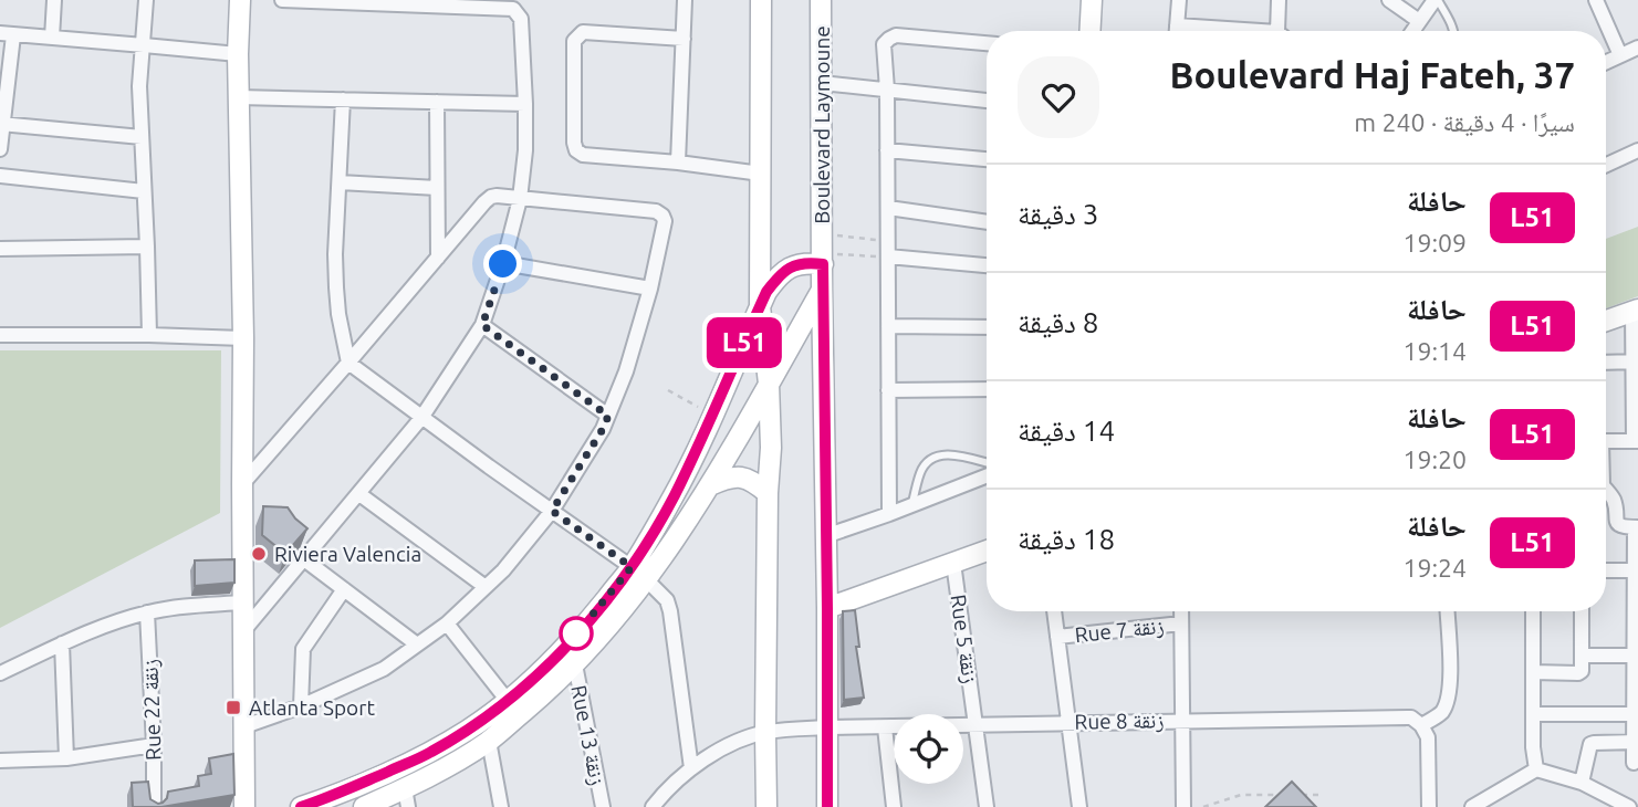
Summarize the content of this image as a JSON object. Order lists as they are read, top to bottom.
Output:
{
  "streets": {
    "main road": ["Boulevard Laymoune"],
    "street": [
      "Rue 7 زنقة",
      "Rue 5 زنقة",
      "Rue 22 زنقة",
      "Rue 8 زنقة",
      "Rue 13 زنقة"
    ]
  },
  "crossings": [
    ["Boulevard Laymoune", "Rue 8 زنقة"],
    ["Rue 5 زنقة", "Rue 8 زنقة"]
  ],
  "places": {
    "other": ["Riviera Valencia"],
    "transit": ["Atlanta Sport"]
  },
  "lines": ["bus line L51"],
  "page": {
    "on_map": "L51",
    "heading": ["Boulevard Haj Fateh, 37", "سيرًا · 4 دقيقة · 240 m"],
    "list": [
      {
        "mark": "L51",
        "name": "حافلة",
        "note": "19:09",
        "value": "3 دقيقة"
      },
      {
        "mark": "L51",
        "name": "حافلة",
        "note": "19:14",
        "value": "8 دقيقة"
      },
      {
        "mark": "L51",
        "name": "حافلة",
        "note": "19:20",
        "value": "14 دقيقة"
      },
      {
        "mark": "L51",
        "name": "حافلة",
        "note": "19:24",
        "value": "18 دقيقة"
      }
    ]
  }
}
